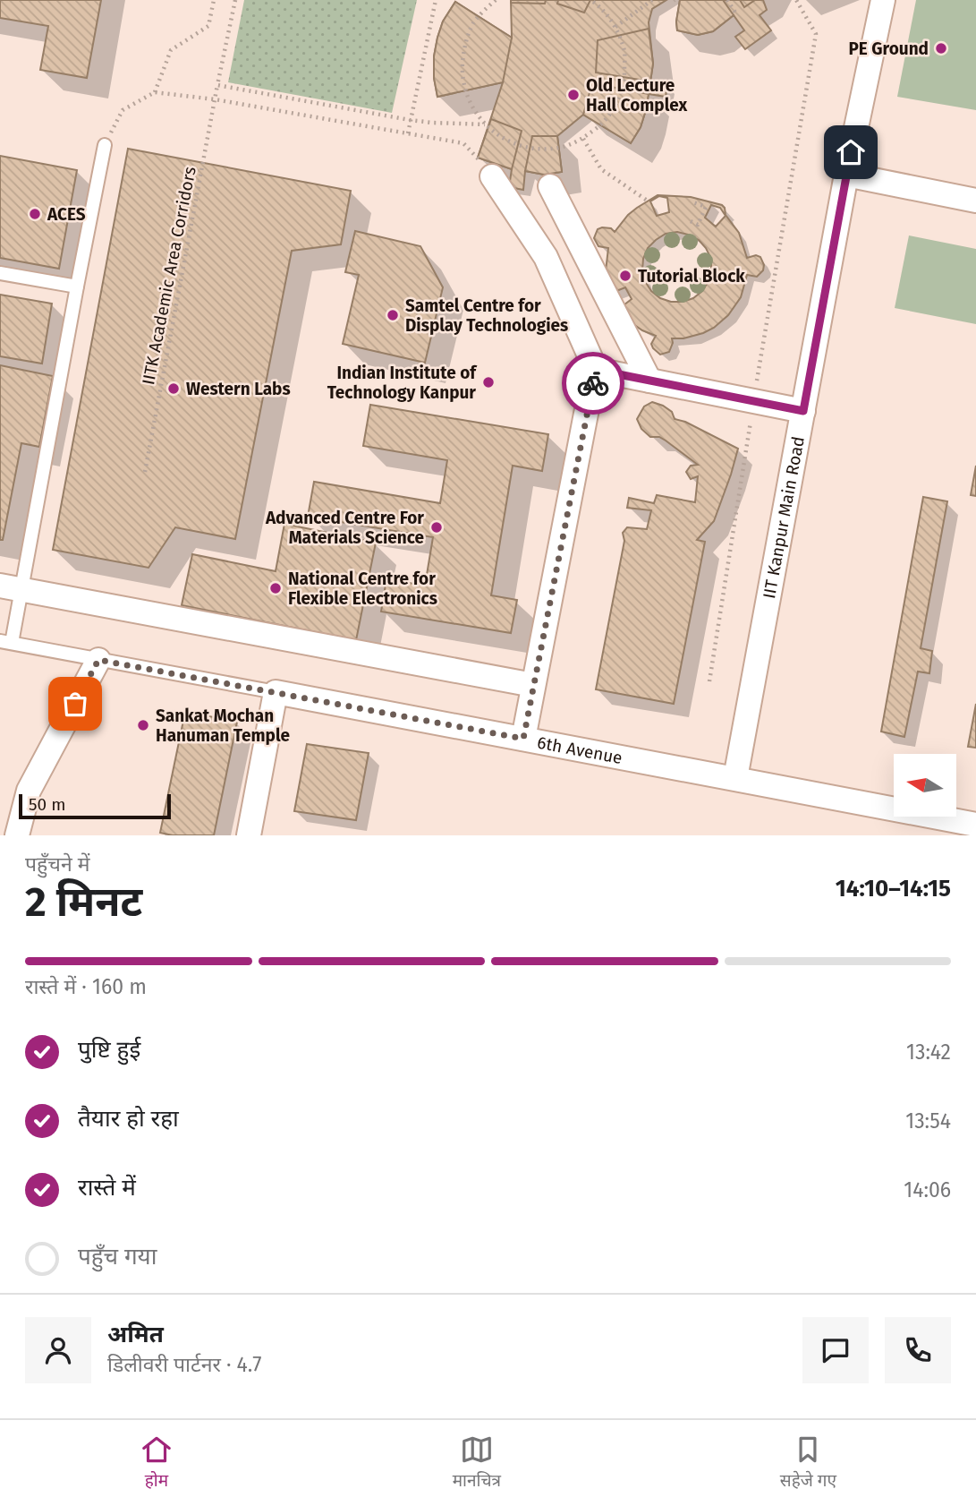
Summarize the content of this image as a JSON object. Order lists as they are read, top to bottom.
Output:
{
  "streets": {
    "street": ["IIT Kanpur Main Road", "6th Avenue"],
    "path": ["IITK Academic Area Corridors"]
  },
  "crossings": [
    ["IIT Kanpur Main Road", "6th Avenue"]
  ],
  "places": [
    "PE Ground",
    "Old Lecture Hall Complex",
    "ACES",
    "Tutorial Block",
    "Samtel Centre for Display Technologies",
    "Indian Institute of Technology Kanpur",
    "Western Labs",
    "Advanced Centre For Materials Science",
    "National Centre for Flexible Electronics",
    "Sankat Mochan Hanuman Temple"
  ],
  "scale_bar": "50 m",
  "north": "left",
  "page": {
    "scale": "50 m",
    "heading": ["2 मिनट", "पहुँचने में", "14:10–14:15"],
    "panel": ["अमित", "डिलीवरी पार्टनर · 4.7"],
    "bar": "रास्ते में · 160 m",
    "list": [
      ["पुष्टि हुई", "13:42"],
      ["तैयार हो रहा", "13:54"],
      ["रास्ते में", "14:06"],
      "पहुँच गया"
    ],
    "tabs": ["होम", "मानचित्र", "सहेजे गए"]
  }
}
